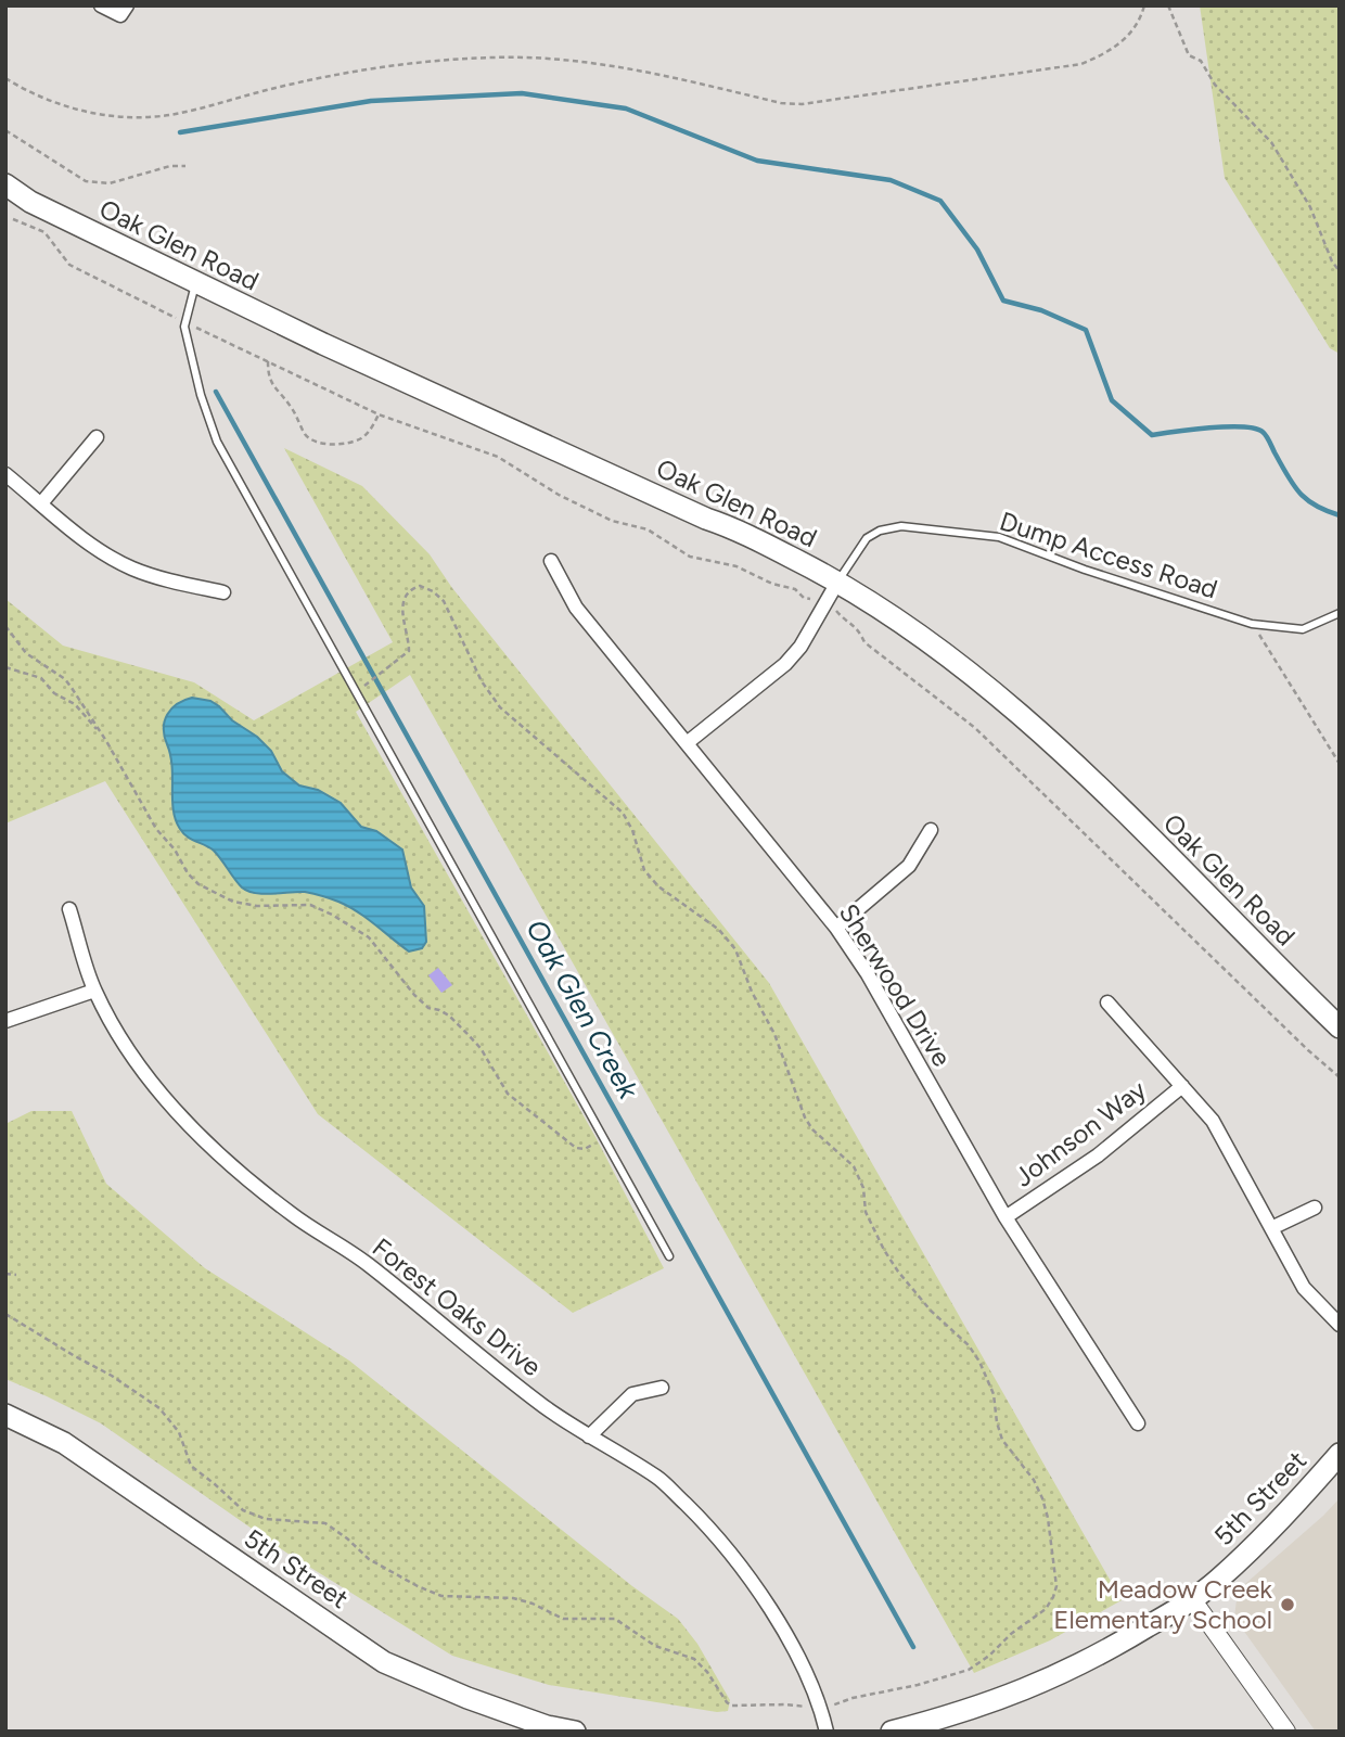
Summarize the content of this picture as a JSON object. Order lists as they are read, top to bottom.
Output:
{
  "streets": {
    "main road": ["Oak Glen Road", "5th Street"],
    "street": ["Sherwood Drive", "Johnson Way", "Forest Oaks Drive"],
    "lane": ["Dump Access Road"]
  },
  "crossings": [
    ["Oak Glen Road", "Dump Access Road"],
    ["Sherwood Drive", "Johnson Way"]
  ],
  "water": ["Oak Glen Creek"],
  "places": ["Meadow Creek Elementary School"]
}
